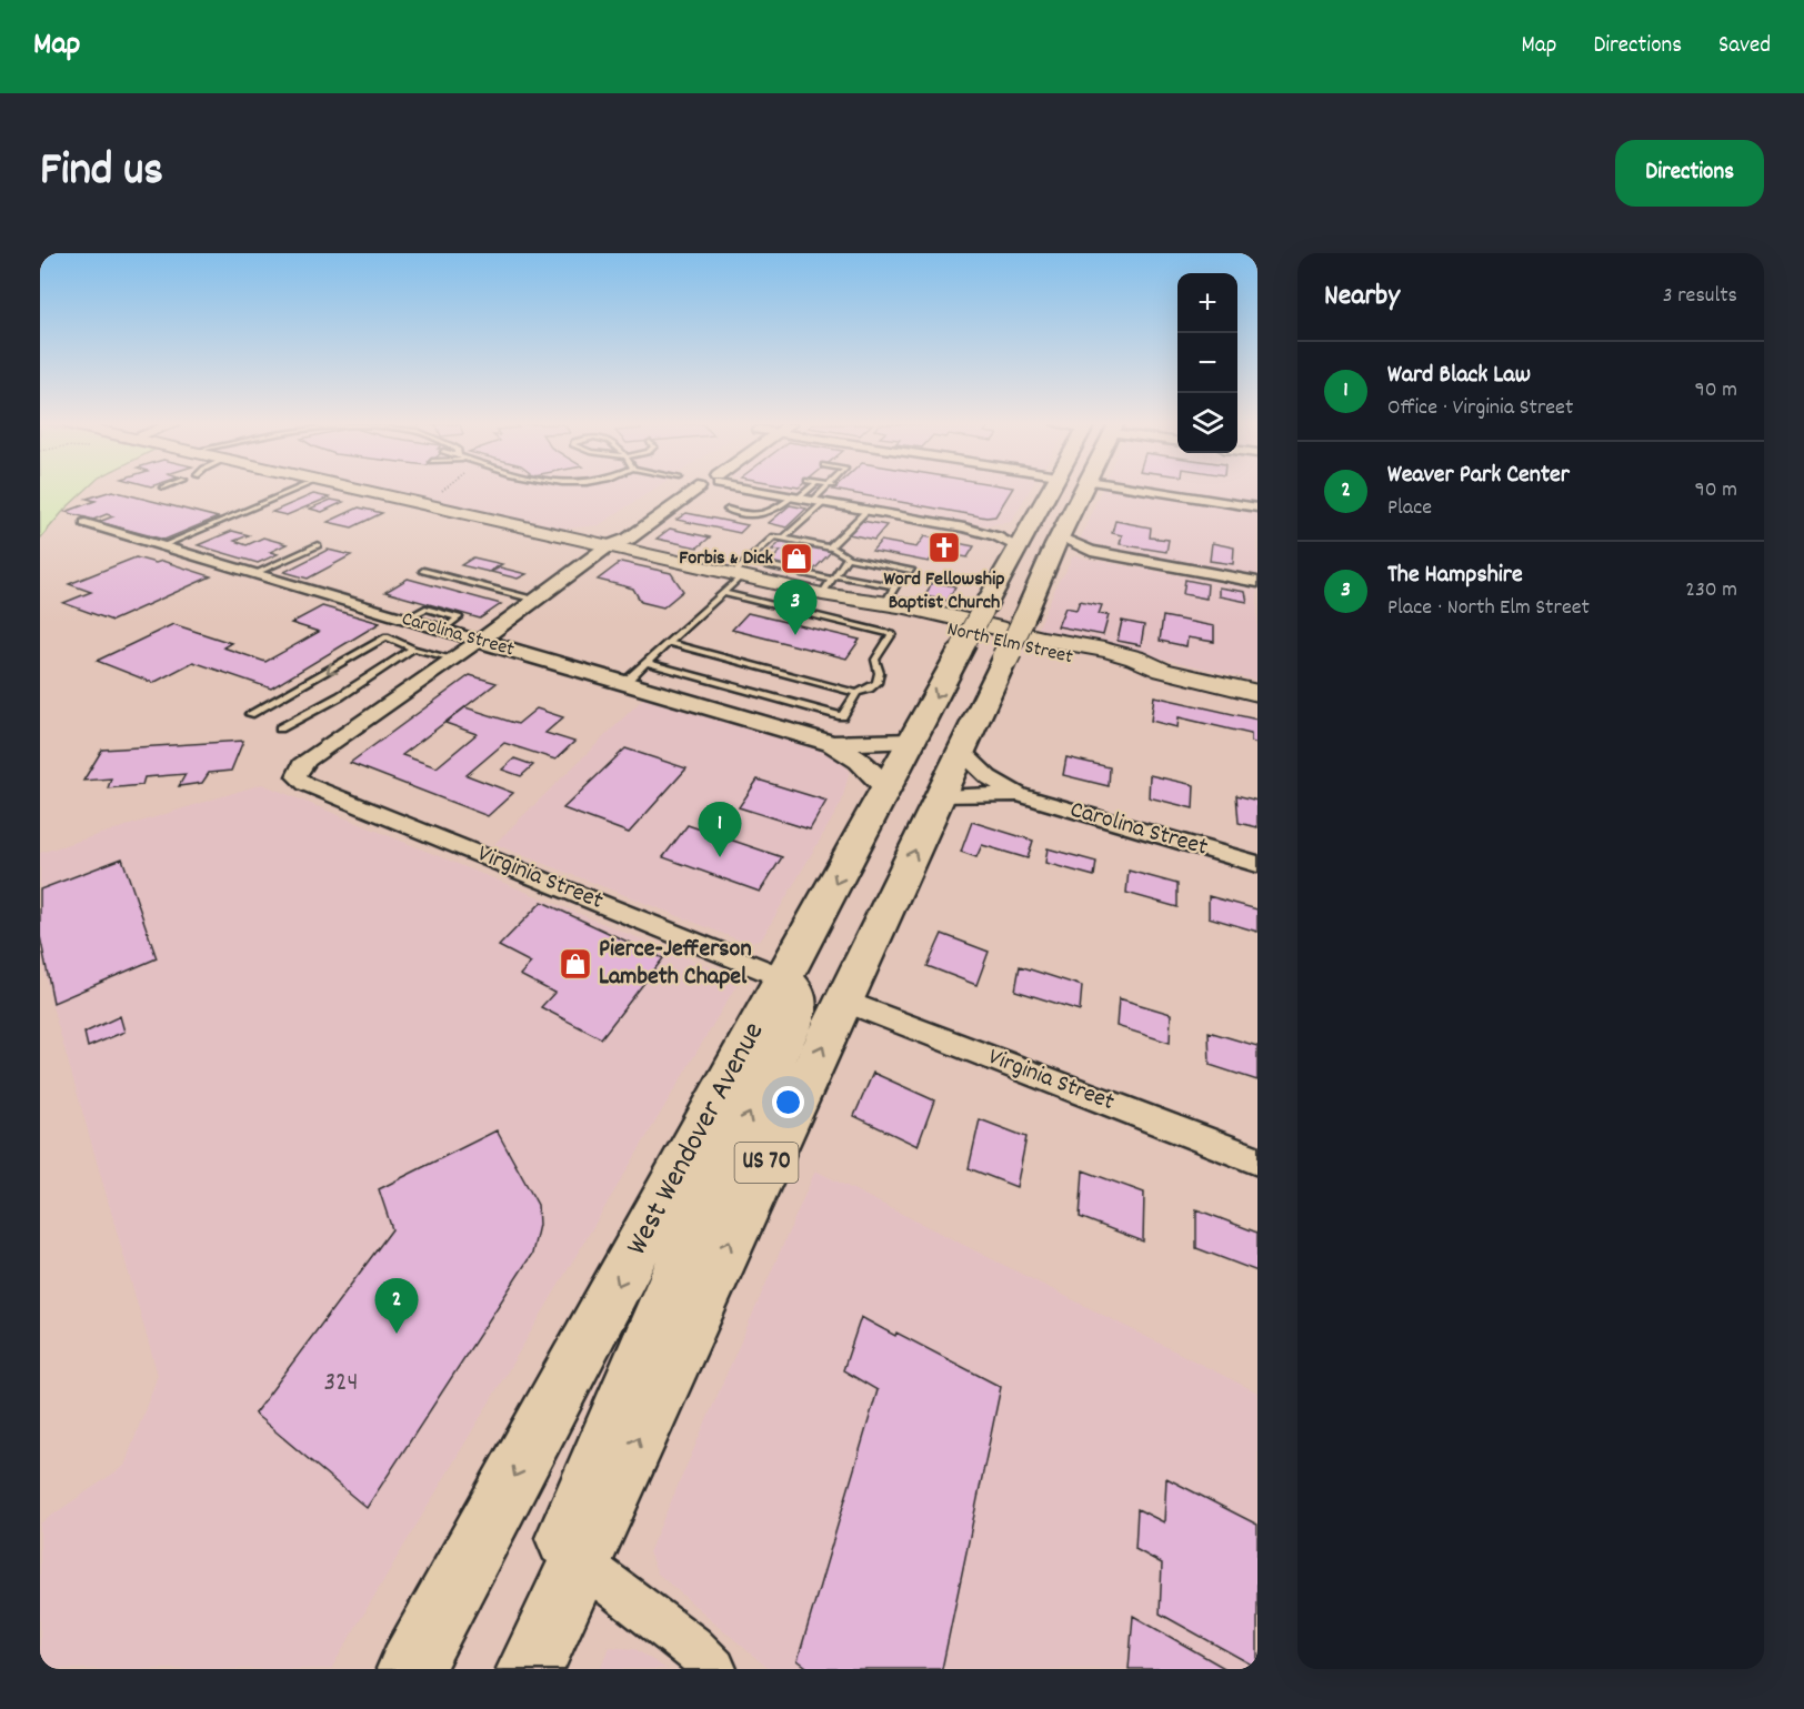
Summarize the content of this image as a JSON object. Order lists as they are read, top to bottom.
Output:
{
  "streets": {
    "highway": ["West Wendover Avenue", "US 70"],
    "main road": ["North Elm Street"],
    "street": ["Carolina Street", "Virginia Street"]
  },
  "crossings": [
    ["Carolina Street", "West Wendover Avenue"],
    ["Carolina Street", "US 70"],
    ["Virginia Street", "West Wendover Avenue"],
    ["Virginia Street", "US 70"],
    ["West Wendover Avenue", "US 70"]
  ],
  "places": {
    "church": ["Word Fellowship Baptist Church"],
    "shop": ["Forbis & Dick", "Pierce-Jefferson Lambeth Chapel"]
  },
  "house_numbers": ["324"],
  "page": {
    "header": "Map",
    "nav": ["Map", "Directions", "Saved"],
    "title": "Find us",
    "buttons": "Directions",
    "heading": ["Nearby", "3 results"],
    "map_buttons": ["+", "−"],
    "list": [
      {
        "mark": "1",
        "name": "Ward Black Law",
        "note": "Office · Virginia Street",
        "value": "90 m"
      },
      {
        "mark": "2",
        "name": "Weaver Park Center",
        "note": "Place",
        "value": "90 m"
      },
      {
        "mark": "3",
        "name": "The Hampshire",
        "note": "Place · North Elm Street",
        "value": "230 m"
      }
    ],
    "pins": ["3", "1", "2"]
  }
}
